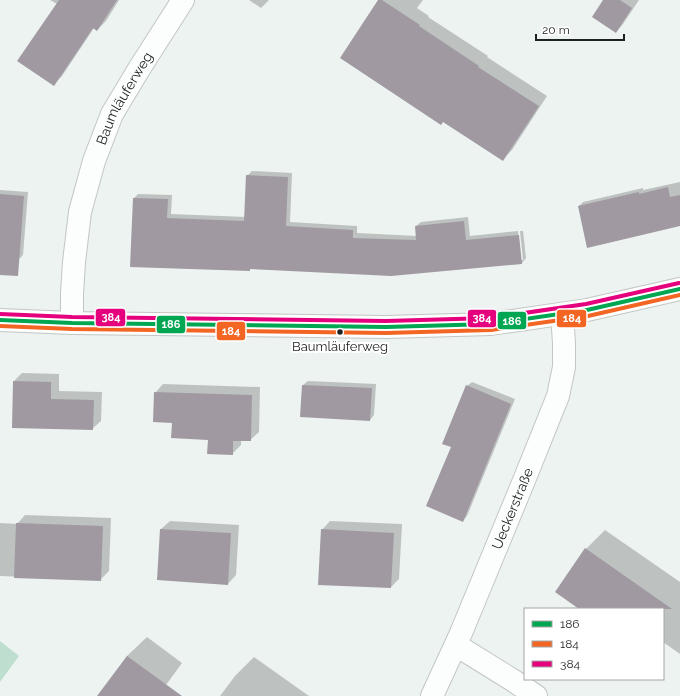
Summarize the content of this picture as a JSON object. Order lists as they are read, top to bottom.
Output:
{
  "streets": {
    "street": ["Baumläuferweg", "Ueckerstraße"]
  },
  "places": ["Baumläuferweg"],
  "lines": ["transit line 384", "transit line 186", "transit line 184"],
  "legend": ["186", "184", "384"],
  "scale_bar": "20 m"
}
